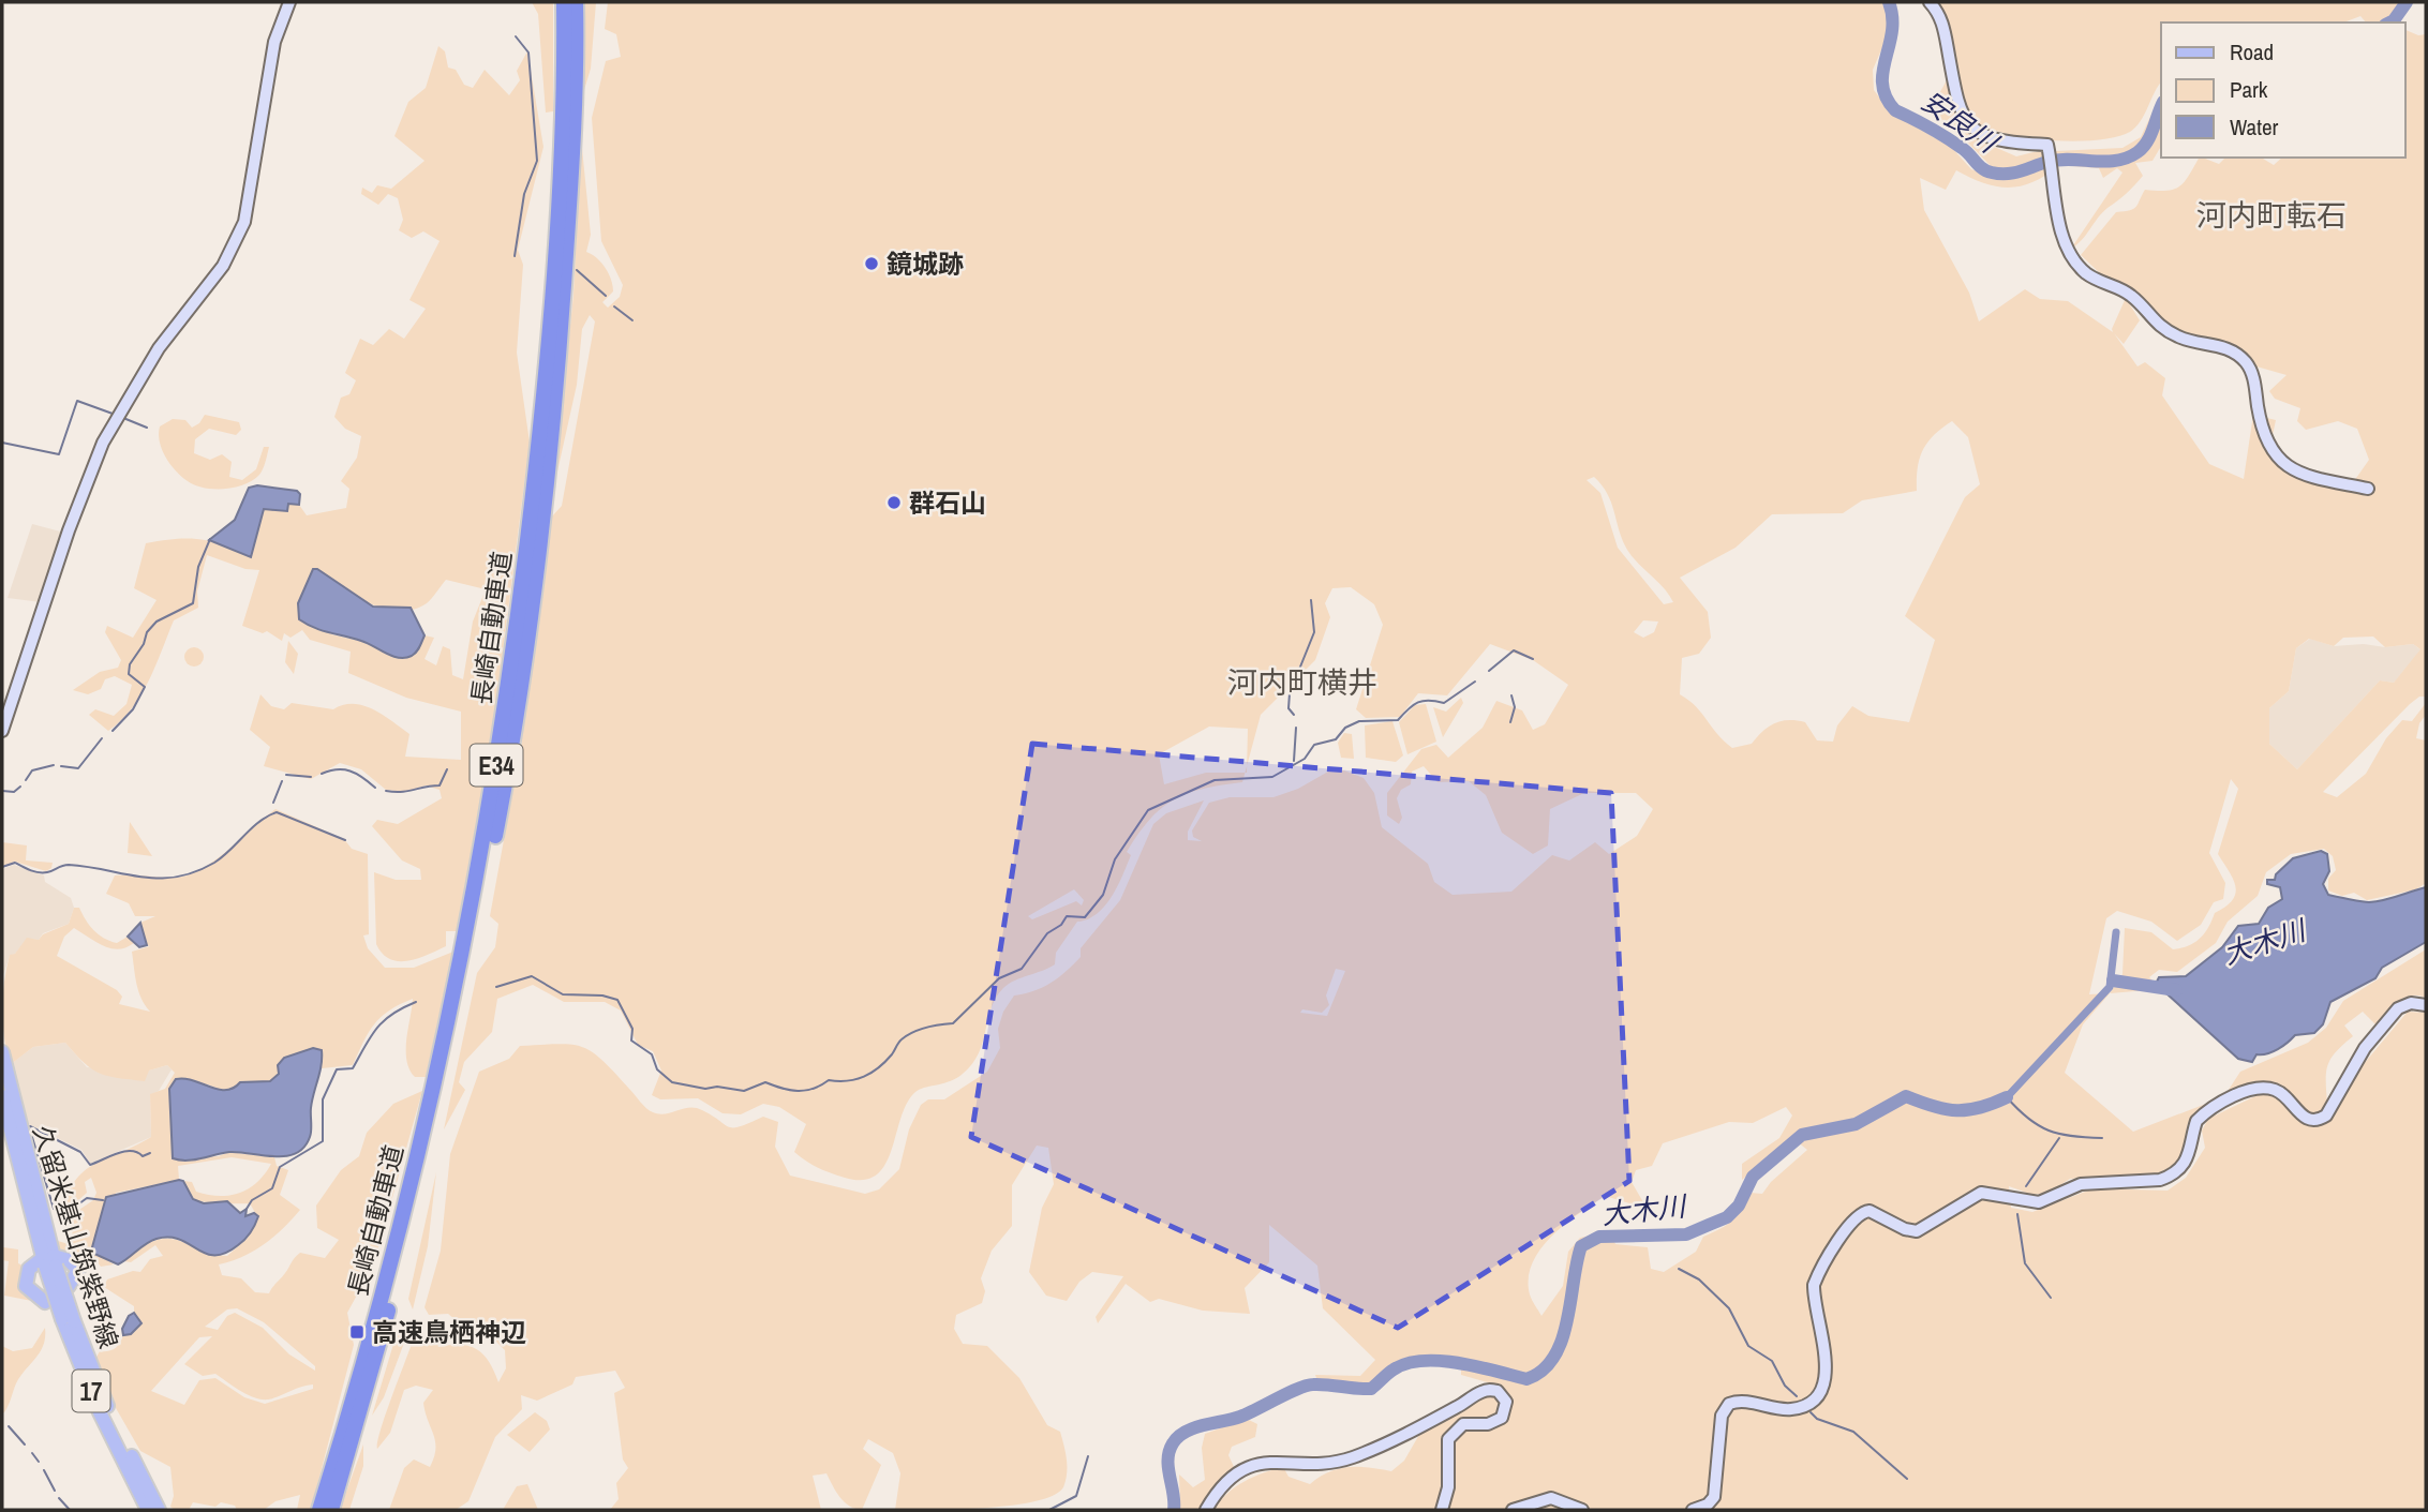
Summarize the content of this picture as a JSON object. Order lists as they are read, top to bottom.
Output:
{
  "streets": {
    "highway": ["長崎自動車道", "E34"],
    "main road": ["久留米基山筑紫野線", "17"]
  },
  "districts": ["河内町転石", "河内町横井"],
  "water": ["安良川", "大木川"],
  "places": {
    "other": ["鏡城跡", "群石山"],
    "transit": ["高速鳥栖神辺"]
  },
  "legend": ["Road", "Park", "Water"]
}
